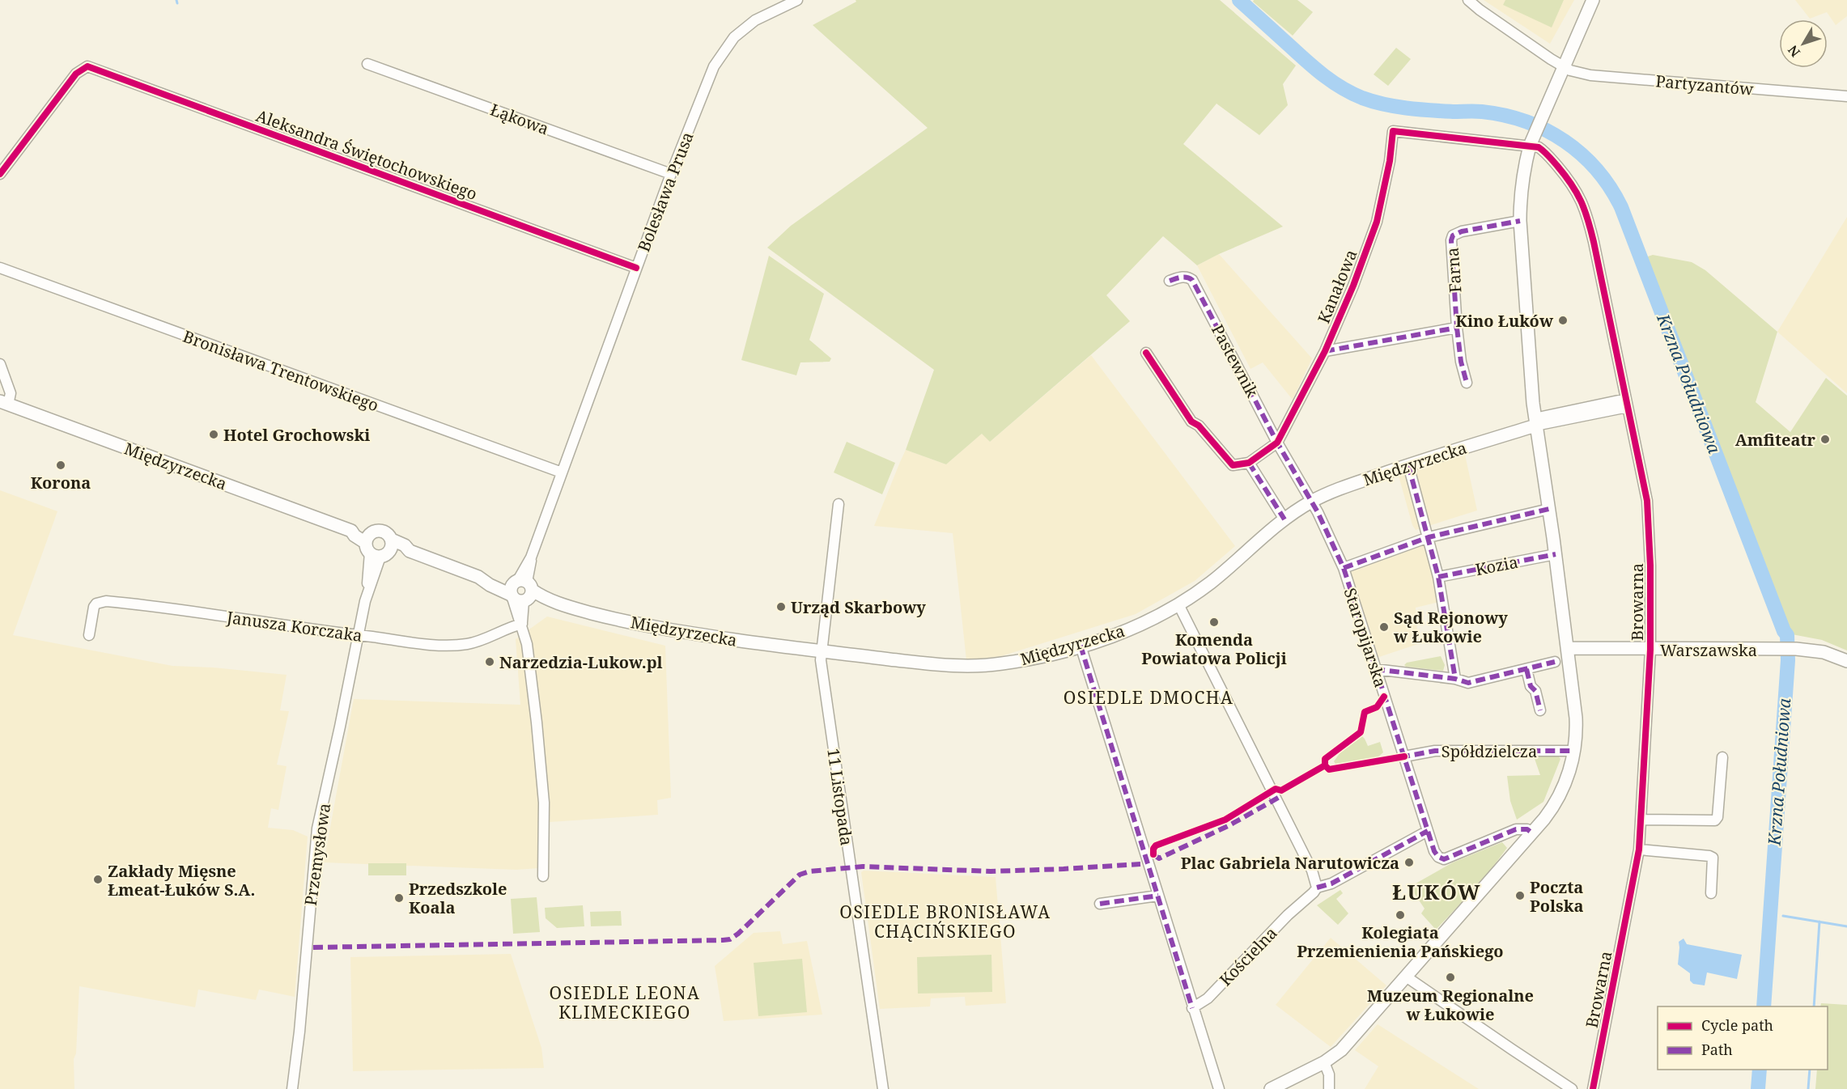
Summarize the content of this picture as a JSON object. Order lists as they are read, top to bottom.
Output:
{
  "streets": {
    "main road": ["Międzyrzecka", "Warszawska"],
    "street": [
      "Partyzantów",
      "Łąkowa",
      "Aleksandra Świętochowskiego",
      "Bolesława Prusa",
      "Farna",
      "Kanałowa",
      "Pastewnik",
      "Bronisława Trentowskiego",
      "Kozia",
      "Browarna",
      "Janusza Korczaka",
      "Staropijarska",
      "Spółdzielcza",
      "11 Listopada",
      "Przemysłowa",
      "Kościelna"
    ]
  },
  "crossings": [
    ["Łąkowa", "Bolesława Prusa"],
    ["Aleksandra Świętochowskiego", "Bolesława Prusa"],
    ["Bolesława Prusa", "Bronisława Trentowskiego"],
    ["Bolesława Prusa", "Międzyrzecka"],
    ["Kanałowa", "Pastewnik"],
    ["Kanałowa", "Browarna"],
    ["Pastewnik", "Międzyrzecka"],
    ["Pastewnik", "Staropijarska"],
    ["Międzyrzecka", "Staropijarska"],
    ["Międzyrzecka", "11 Listopada"],
    ["Międzyrzecka", "Przemysłowa"],
    ["Browarna", "Warszawska"],
    ["Janusza Korczaka", "Przemysłowa"],
    ["Staropijarska", "Spółdzielcza"],
    ["Staropijarska", "Kościelna"]
  ],
  "districts": [
    "OSIEDLE DMOCHA",
    "ŁUKÓW",
    "OSIEDLE BRONISŁAWA CHĄCIŃSKIEGO",
    "OSIEDLE LEONA KLIMECKIEGO"
  ],
  "water": ["Krzna Południowa"],
  "places": [
    "Kino Łuków",
    "Hotel Grochowski",
    "Amfiteatr",
    "Korona",
    "Urząd Skarbowy",
    "Komenda Powiatowa Policji",
    "Sąd Rejonowy w Łukowie",
    "Narzedzia-Lukow.pl",
    "Plac Gabriela Narutowicza",
    "Zakłady Mięsne Łmeat-Łuków S.A.",
    "Poczta Polska",
    "Przedszkole Koala",
    "Kolegiata Przemienienia Pańskiego",
    "Muzeum Regionalne w Łukowie"
  ],
  "legend": ["Cycle path", "Path"],
  "north": "bottom left"
}
